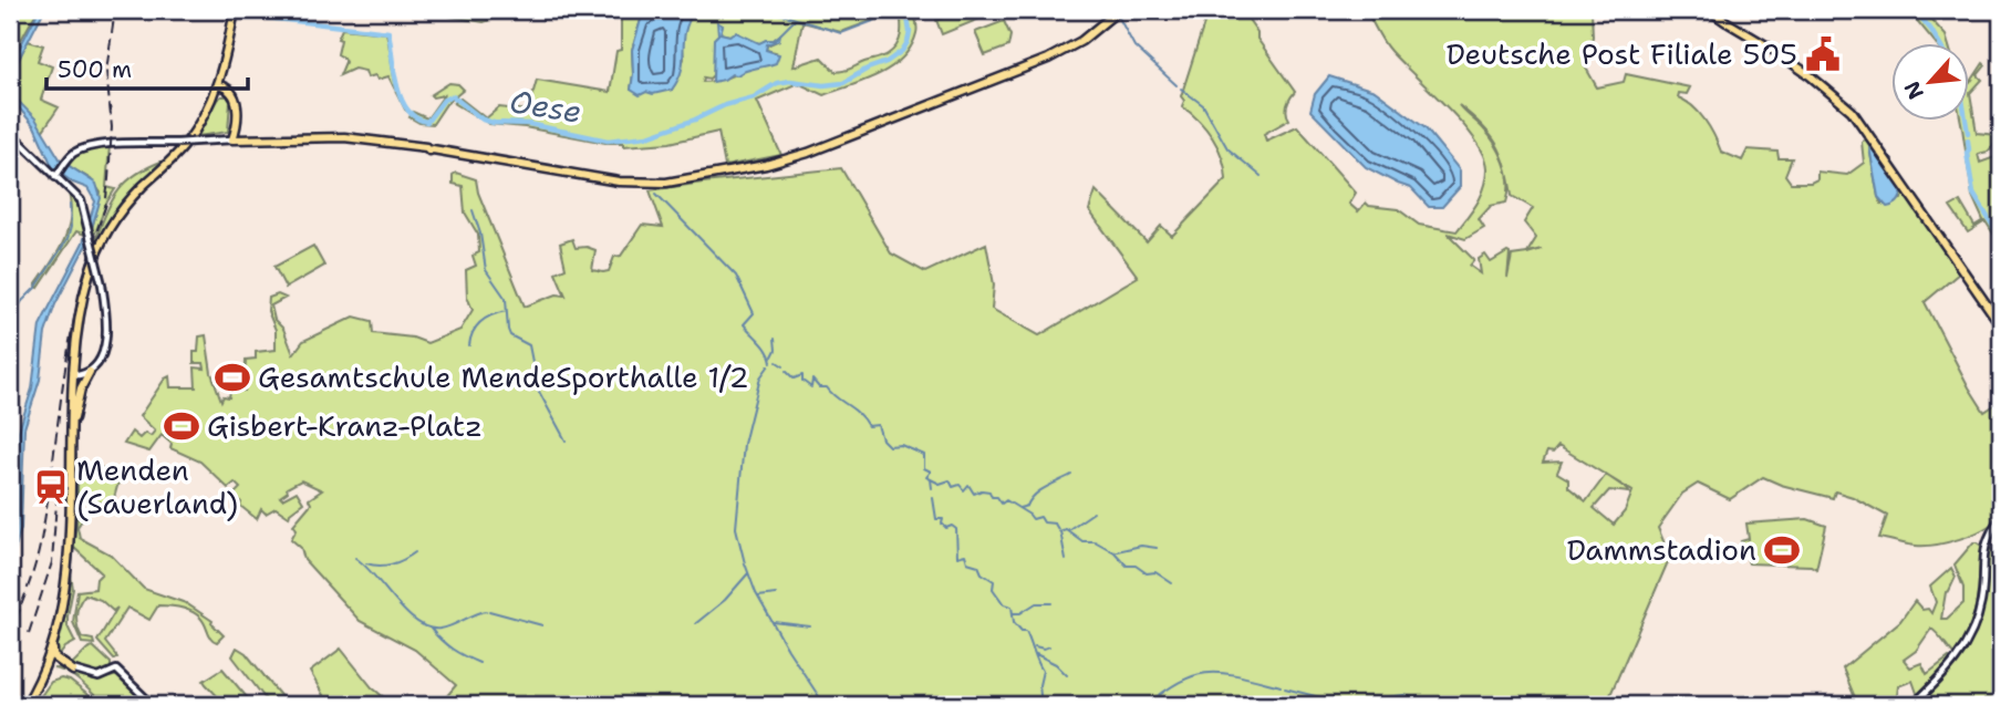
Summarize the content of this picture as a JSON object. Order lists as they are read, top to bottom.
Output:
{
  "water": ["Oese"],
  "places": {
    "public building": ["Deutsche Post Filiale 505"],
    "sports": ["Gesamtschule MendeSporthalle 1/2", "Gisbert-Kranz-Platz", "Dammstadion"],
    "station": ["Menden (Sauerland)"]
  },
  "scale_bar": "500 m",
  "north": "bottom left"
}
